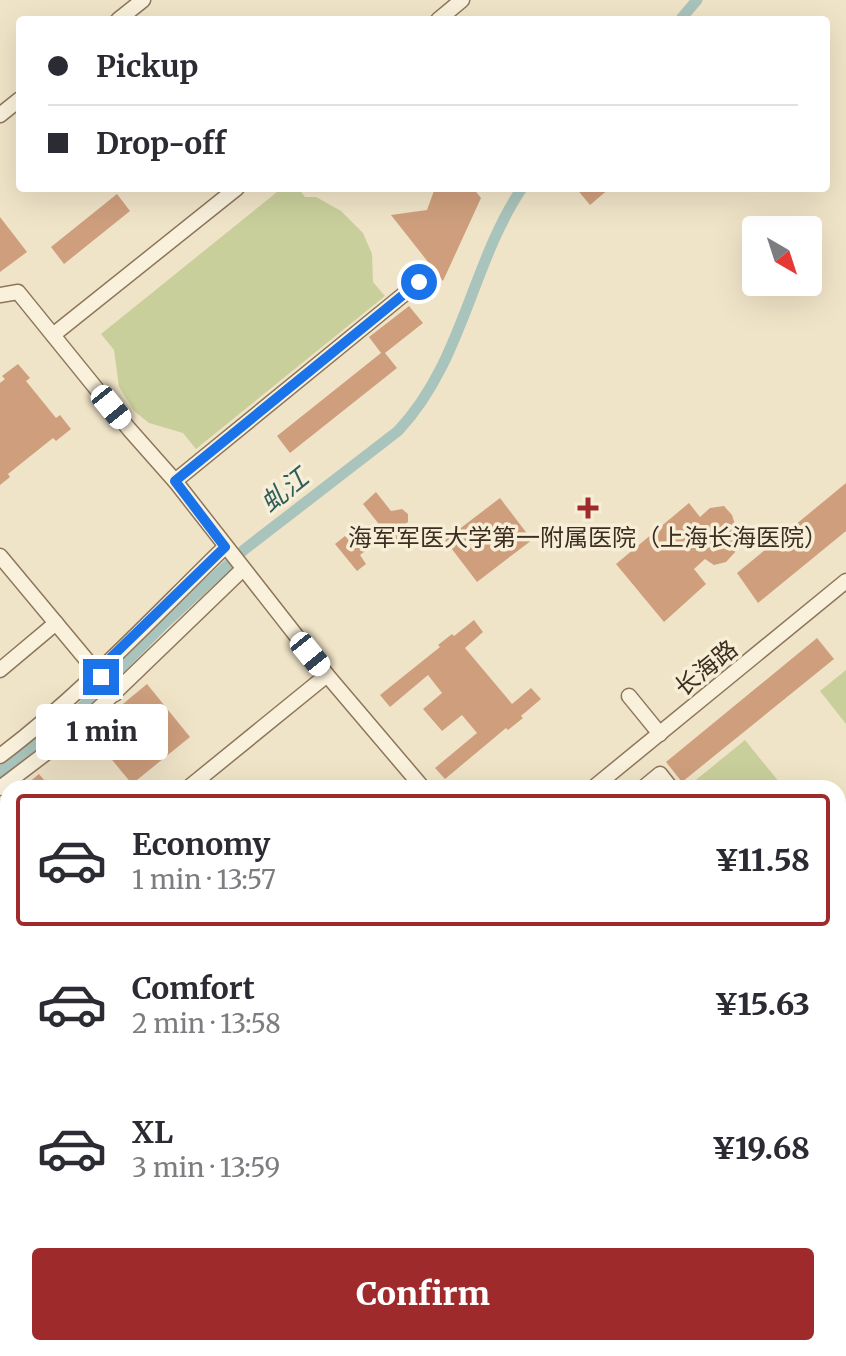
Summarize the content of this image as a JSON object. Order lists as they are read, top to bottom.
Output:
{
  "streets": {
    "street": ["长海路"]
  },
  "water": ["虬江"],
  "places": {
    "health": ["海军军医大学第一附属医院（上海长海医院）"]
  },
  "north": "bottom right",
  "page": {
    "banner": ["Pickup", "Drop-off"],
    "bubble": "1 min",
    "list": [
      {
        "name": "Economy",
        "note": "1 min · 13:57",
        "value": "¥11.58"
      },
      {
        "name": "Comfort",
        "note": "2 min · 13:58",
        "value": "¥15.63"
      },
      {
        "name": "XL",
        "note": "3 min · 13:59",
        "value": "¥19.68"
      }
    ],
    "buttons": "Confirm"
  }
}
